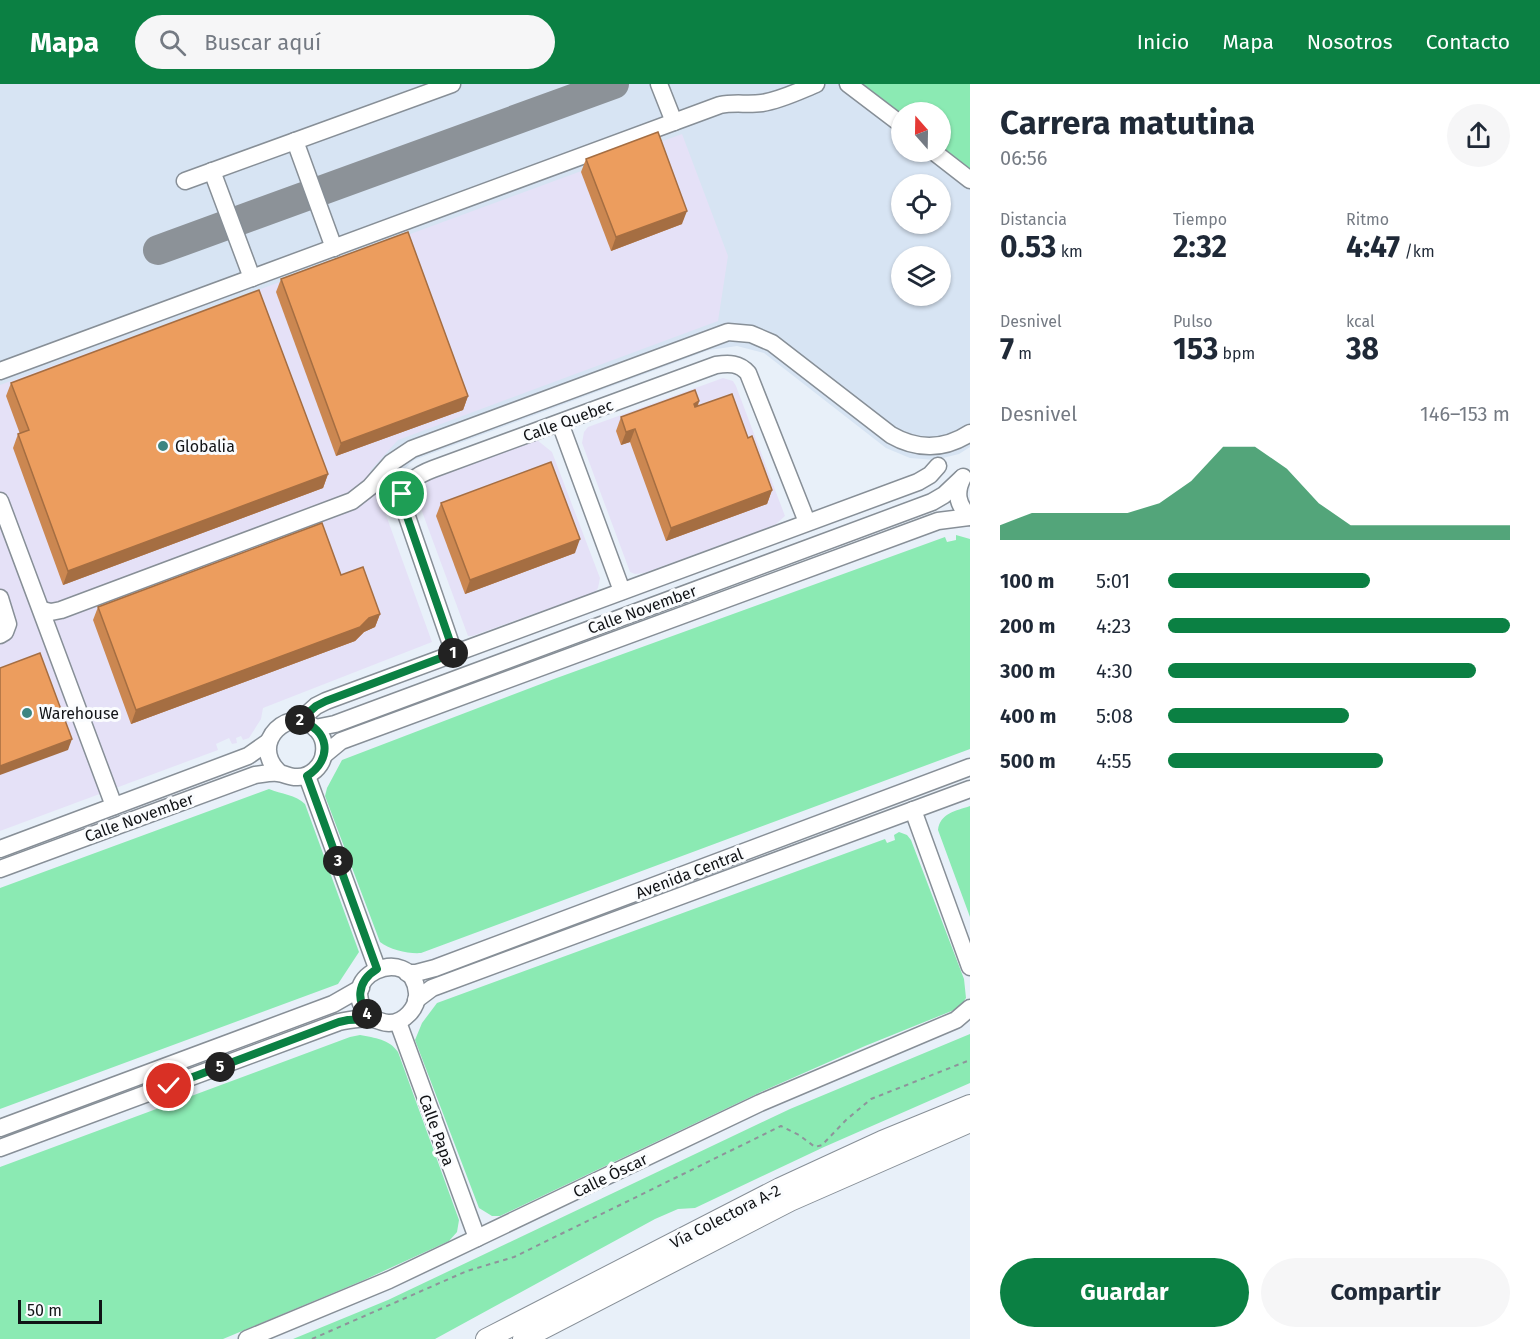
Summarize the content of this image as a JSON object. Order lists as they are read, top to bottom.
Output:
{
  "streets": {
    "main road": ["Vía Colectora A-2"],
    "street": [
      "Calle Quebec",
      "Calle November",
      "Avenida Central",
      "Calle Papa",
      "Calle Óscar"
    ]
  },
  "crossings": [
    ["Calle Quebec", "Calle November"],
    ["Avenida Central", "Calle Papa"],
    ["Calle Papa", "Calle Óscar"]
  ],
  "places": ["Globalia", "Warehouse"],
  "scale_bar": "50 m",
  "north": "top",
  "page": {
    "header": "Mapa",
    "search": "Buscar aquí",
    "nav": [
      "Inicio",
      "Mapa",
      "Nosotros",
      "Contacto"
    ],
    "heading": ["Carrera matutina", "06:56"],
    "stats": [
      ["Distancia", "0.53 km"],
      ["Tiempo", "2:32"],
      ["Ritmo", "4:47 /km"],
      ["Desnivel", "7 m"],
      ["Pulso", "153 bpm"],
      ["kcal", "38"]
    ],
    "chart": ["Desnivel", "146–153 m"],
    "list": [
      {
        "name": "100 m",
        "note": "5:01"
      },
      {
        "name": "200 m",
        "note": "4:23"
      },
      {
        "name": "300 m",
        "note": "4:30"
      },
      {
        "name": "400 m",
        "note": "5:08"
      },
      {
        "name": "500 m",
        "note": "4:55"
      }
    ],
    "pins": [
      "1",
      "2",
      "3",
      "4",
      "5"
    ],
    "buttons": ["Guardar", "Compartir"],
    "scale": "50 m"
  }
}
